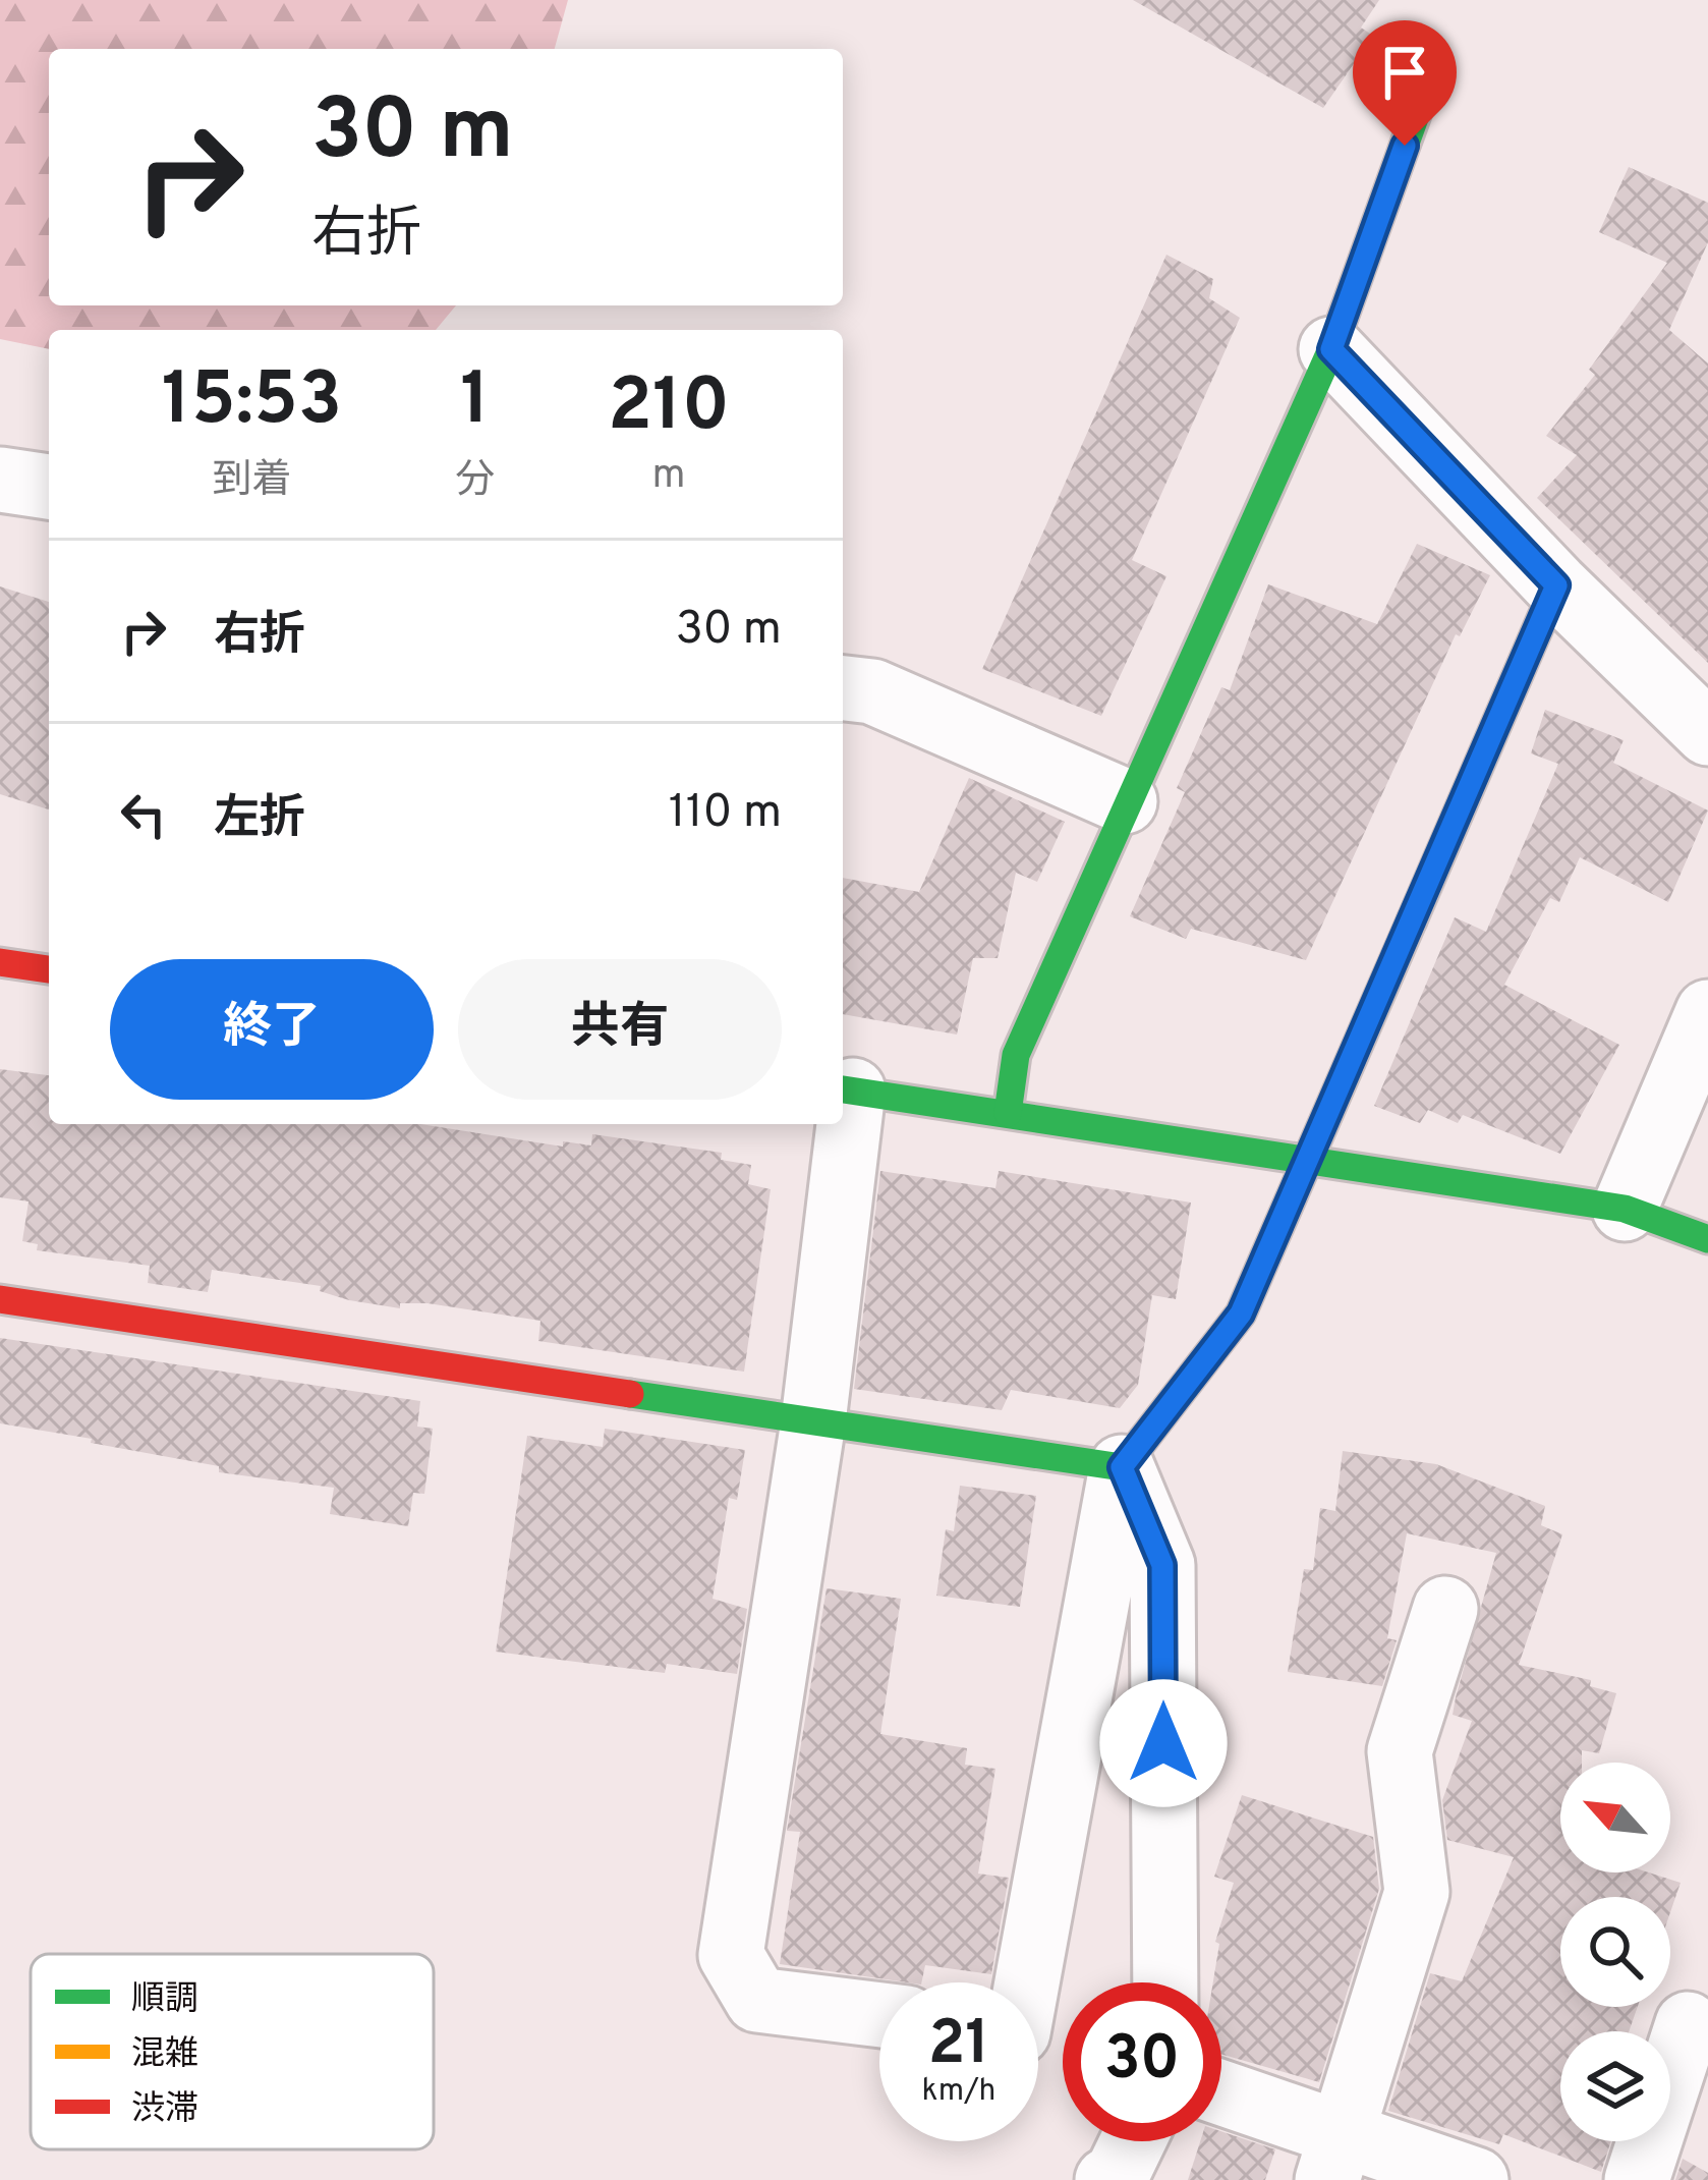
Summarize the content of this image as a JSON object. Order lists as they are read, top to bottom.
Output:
{
  "legend": ["順調", "混雑", "渋滞"],
  "north": "top left",
  "page": {
    "turn": ["30 m", "右折"],
    "eta": [
      "15:53",
      "到着",
      "1",
      "分",
      "210",
      "m"
    ],
    "list": [
      {
        "name": "右折",
        "value": "30 m"
      },
      {
        "name": "左折",
        "value": "110 m"
      }
    ],
    "buttons": ["終了", "共有"],
    "speed": "21 km/h",
    "limit": "30"
  }
}
